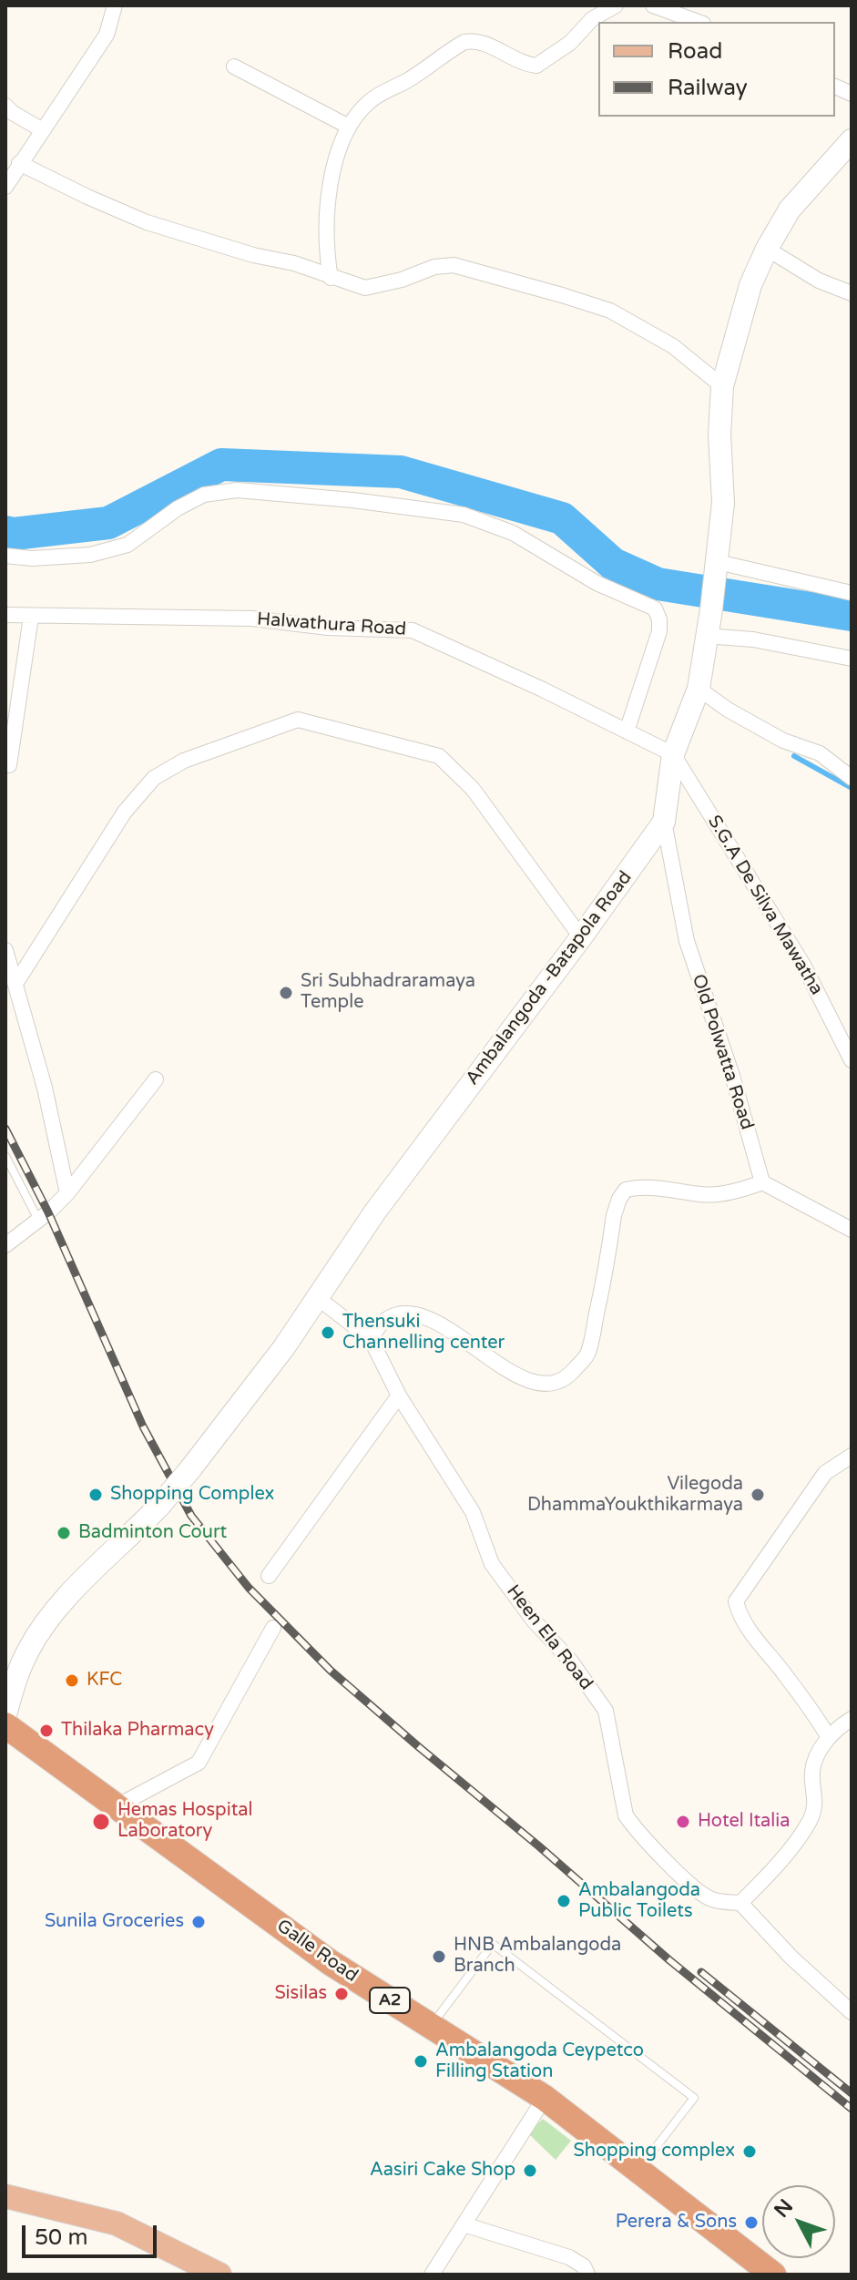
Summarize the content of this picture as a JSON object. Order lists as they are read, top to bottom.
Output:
{
  "streets": {
    "highway": ["Galle Road", "A2"],
    "main road": ["Ambalangoda -Batapola Road"],
    "street": [
      "Halwathura Road",
      "S.G.A De Silva Mawatha",
      "Old Polwatta Road",
      "Heen Ela Road"
    ]
  },
  "crossings": [
    ["Halwathura Road", "S.G.A De Silva Mawatha"],
    ["Halwathura Road", "Ambalangoda -Batapola Road"],
    ["S.G.A De Silva Mawatha", "Ambalangoda -Batapola Road"],
    ["Ambalangoda -Batapola Road", "Old Polwatta Road"],
    ["Ambalangoda -Batapola Road", "Heen Ela Road"]
  ],
  "places": [
    "Sri Subhadraramaya Temple",
    "Thensuki Channelling center",
    "Shopping Complex",
    "Vilegoda DhammaYoukthikarmaya",
    "Badminton Court",
    "KFC",
    "Thilaka Pharmacy",
    "Hemas Hospital Laboratory",
    "Hotel Italia",
    "Ambalangoda Public Toilets",
    "Sunila Groceries",
    "HNB Ambalangoda Branch",
    "Sisilas",
    "Ambalangoda Ceypetco Filling Station",
    "Shopping complex",
    "Aasiri Cake Shop",
    "Perera & Sons"
  ],
  "legend": ["Road", "Railway"],
  "scale_bar": "50 m",
  "north": "top left"
}
